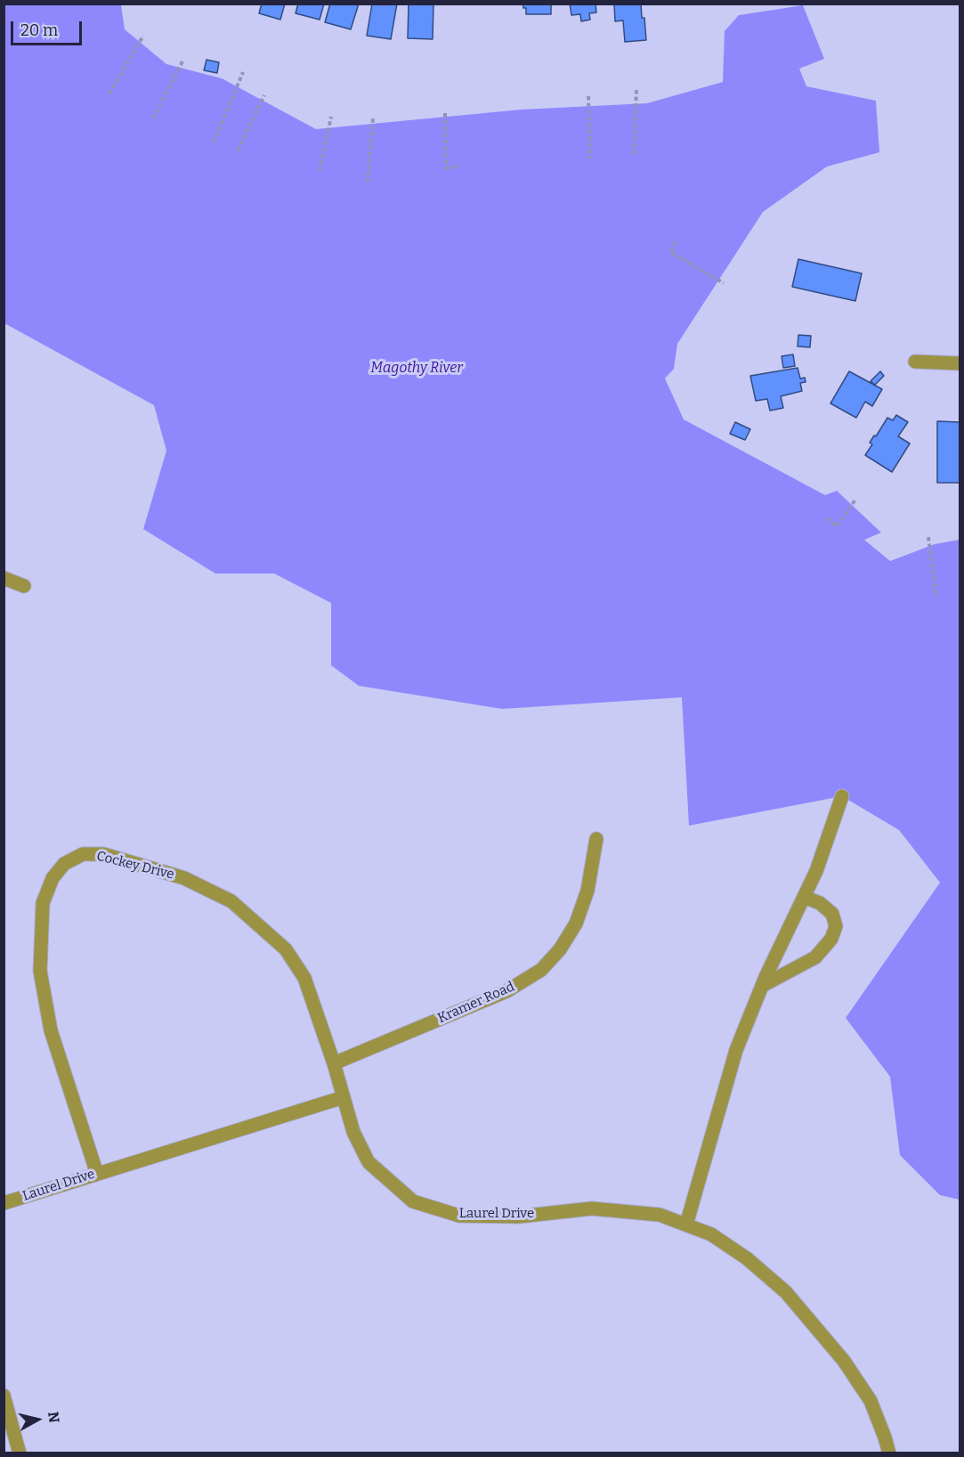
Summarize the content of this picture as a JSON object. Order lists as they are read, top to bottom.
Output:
{
  "streets": {
    "street": ["Cockey Drive", "Kramer Road", "Laurel Drive"]
  },
  "crossings": [
    ["Cockey Drive", "Kramer Road"],
    ["Cockey Drive", "Laurel Drive"]
  ],
  "water": ["Magothy River"],
  "scale_bar": "20 m",
  "north": "right"
}
